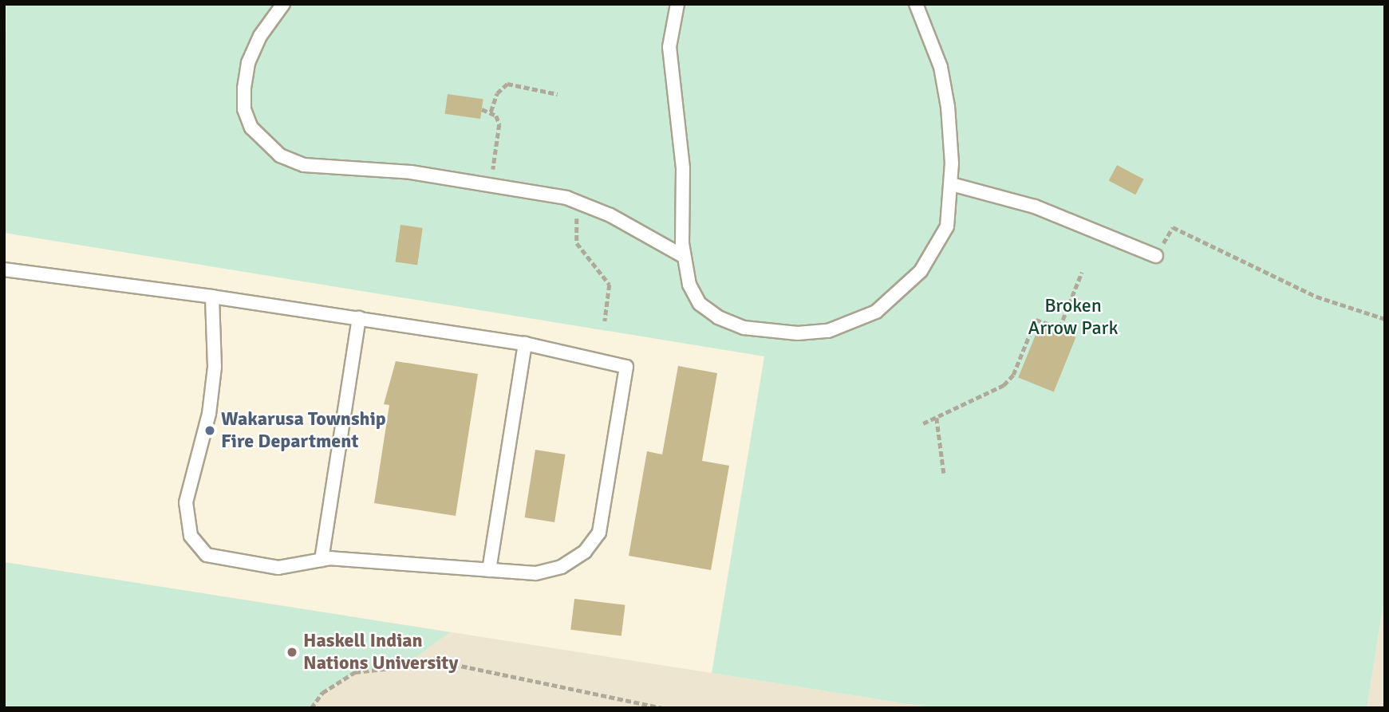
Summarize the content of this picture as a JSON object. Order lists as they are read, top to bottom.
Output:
{
  "parks": ["Broken Arrow Park"],
  "places": ["Wakarusa Township Fire Department", "Haskell Indian Nations University"]
}
